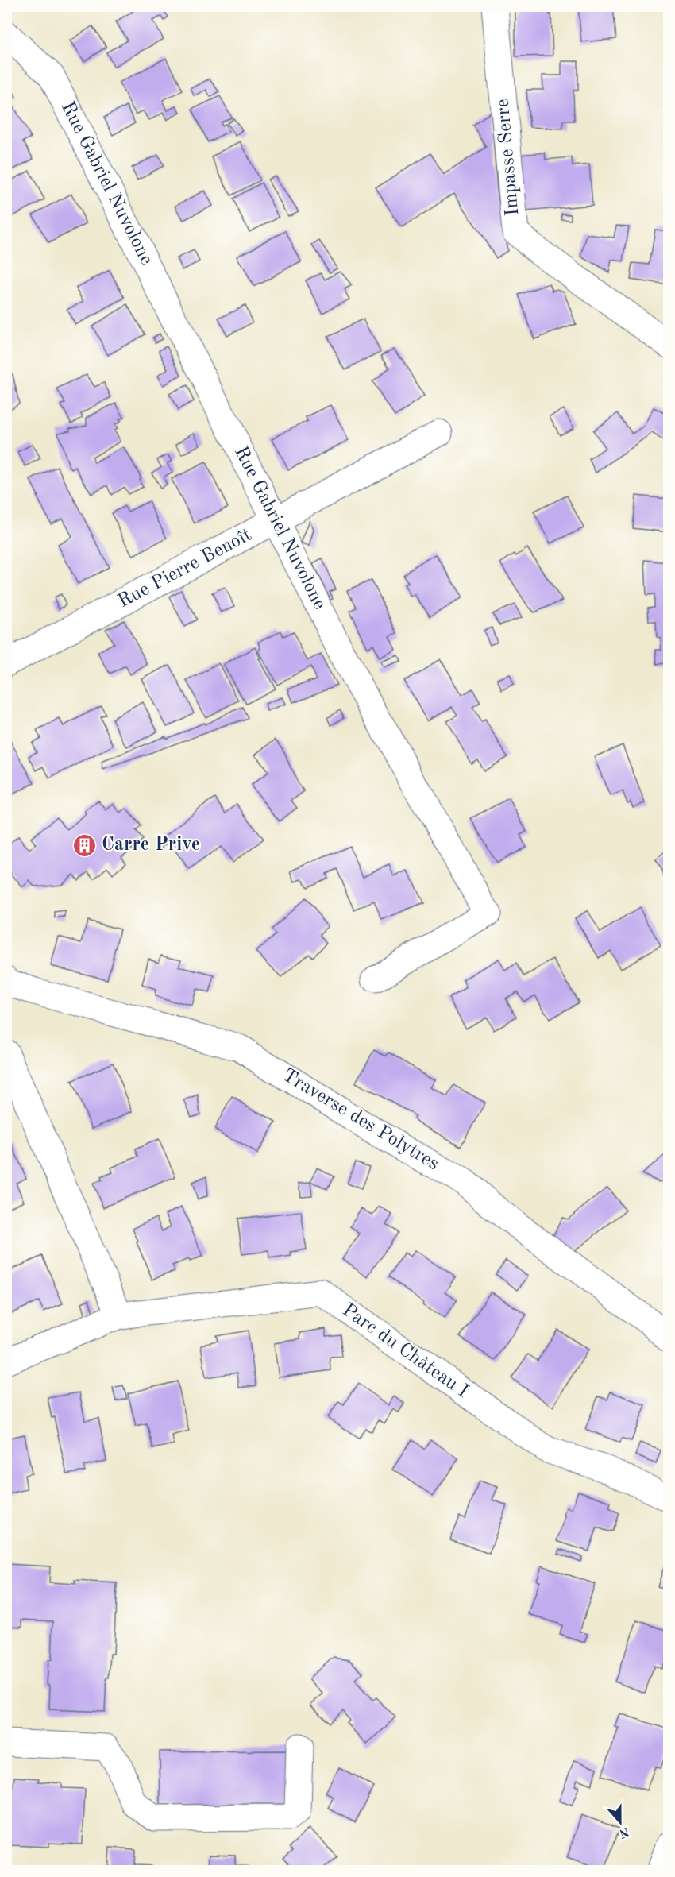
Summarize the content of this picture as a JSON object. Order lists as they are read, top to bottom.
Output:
{
  "streets": {
    "street": [
      "Impasse Serre",
      "Rue Gabriel Nuvolone",
      "Rue Pierre Benoît",
      "Traverse des Polytres",
      "Parc du Château I"
    ]
  },
  "crossings": [
    ["Rue Gabriel Nuvolone", "Rue Pierre Benoît"]
  ],
  "places": {
    "building": ["Carre Prive"]
  },
  "north": "bottom"
}
